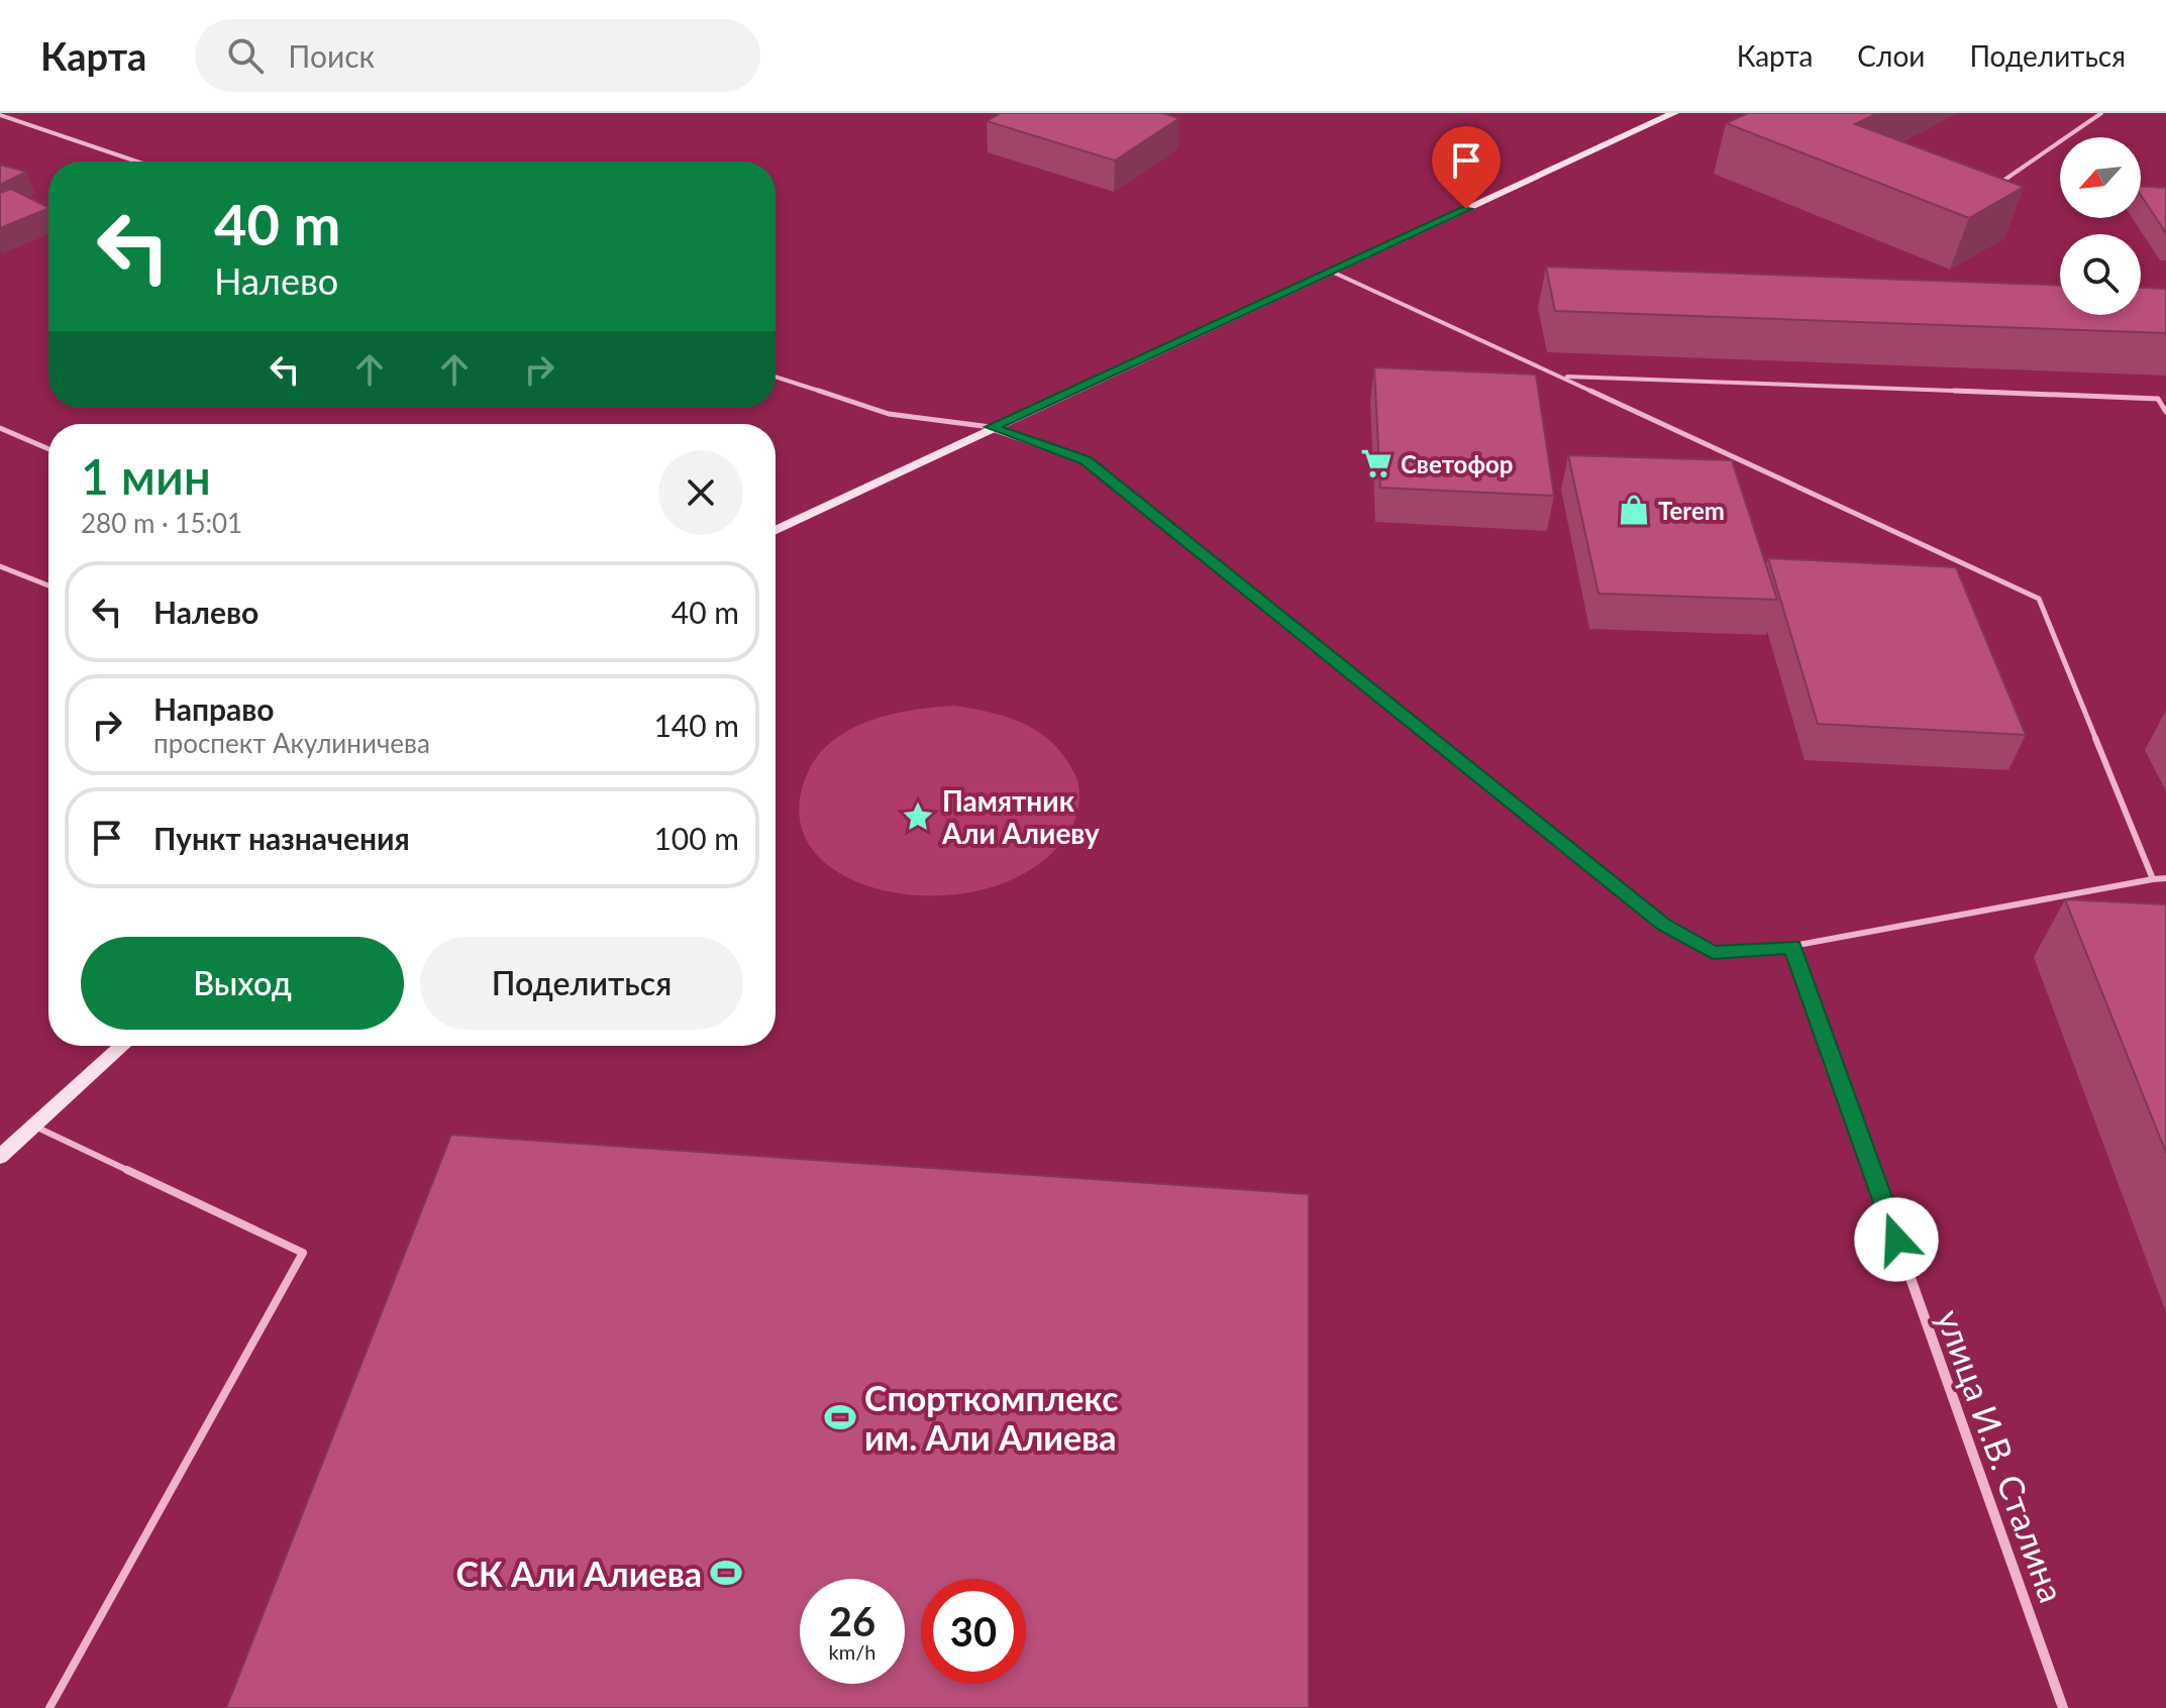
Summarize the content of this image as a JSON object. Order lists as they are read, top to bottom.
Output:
{
  "streets": {
    "street": ["улица И.В. Сталина"]
  },
  "places": {
    "supermarket": ["Светофор"],
    "shop": ["Terem"],
    "place": ["Памятник Али Алиеву"],
    "sports": ["Спорткомплекс им. Али Алиева", "СК Али Алиева"]
  },
  "north": "bottom left",
  "page": {
    "header": "Карта",
    "search": "Поиск",
    "nav": ["Карта", "Слои", "Поделиться"],
    "turn": ["40 m", "Налево"],
    "heading": ["1 мин", "280 m · 15:01"],
    "list": [
      {
        "name": "Налево",
        "value": "40 m"
      },
      {
        "name": "Направо",
        "note": "проспект Акулиничева",
        "value": "140 m"
      },
      {
        "name": "Пункт назначения",
        "value": "100 m"
      }
    ],
    "buttons": ["Выход", "Поделиться"],
    "speed": "26 km/h",
    "limit": "30"
  }
}
